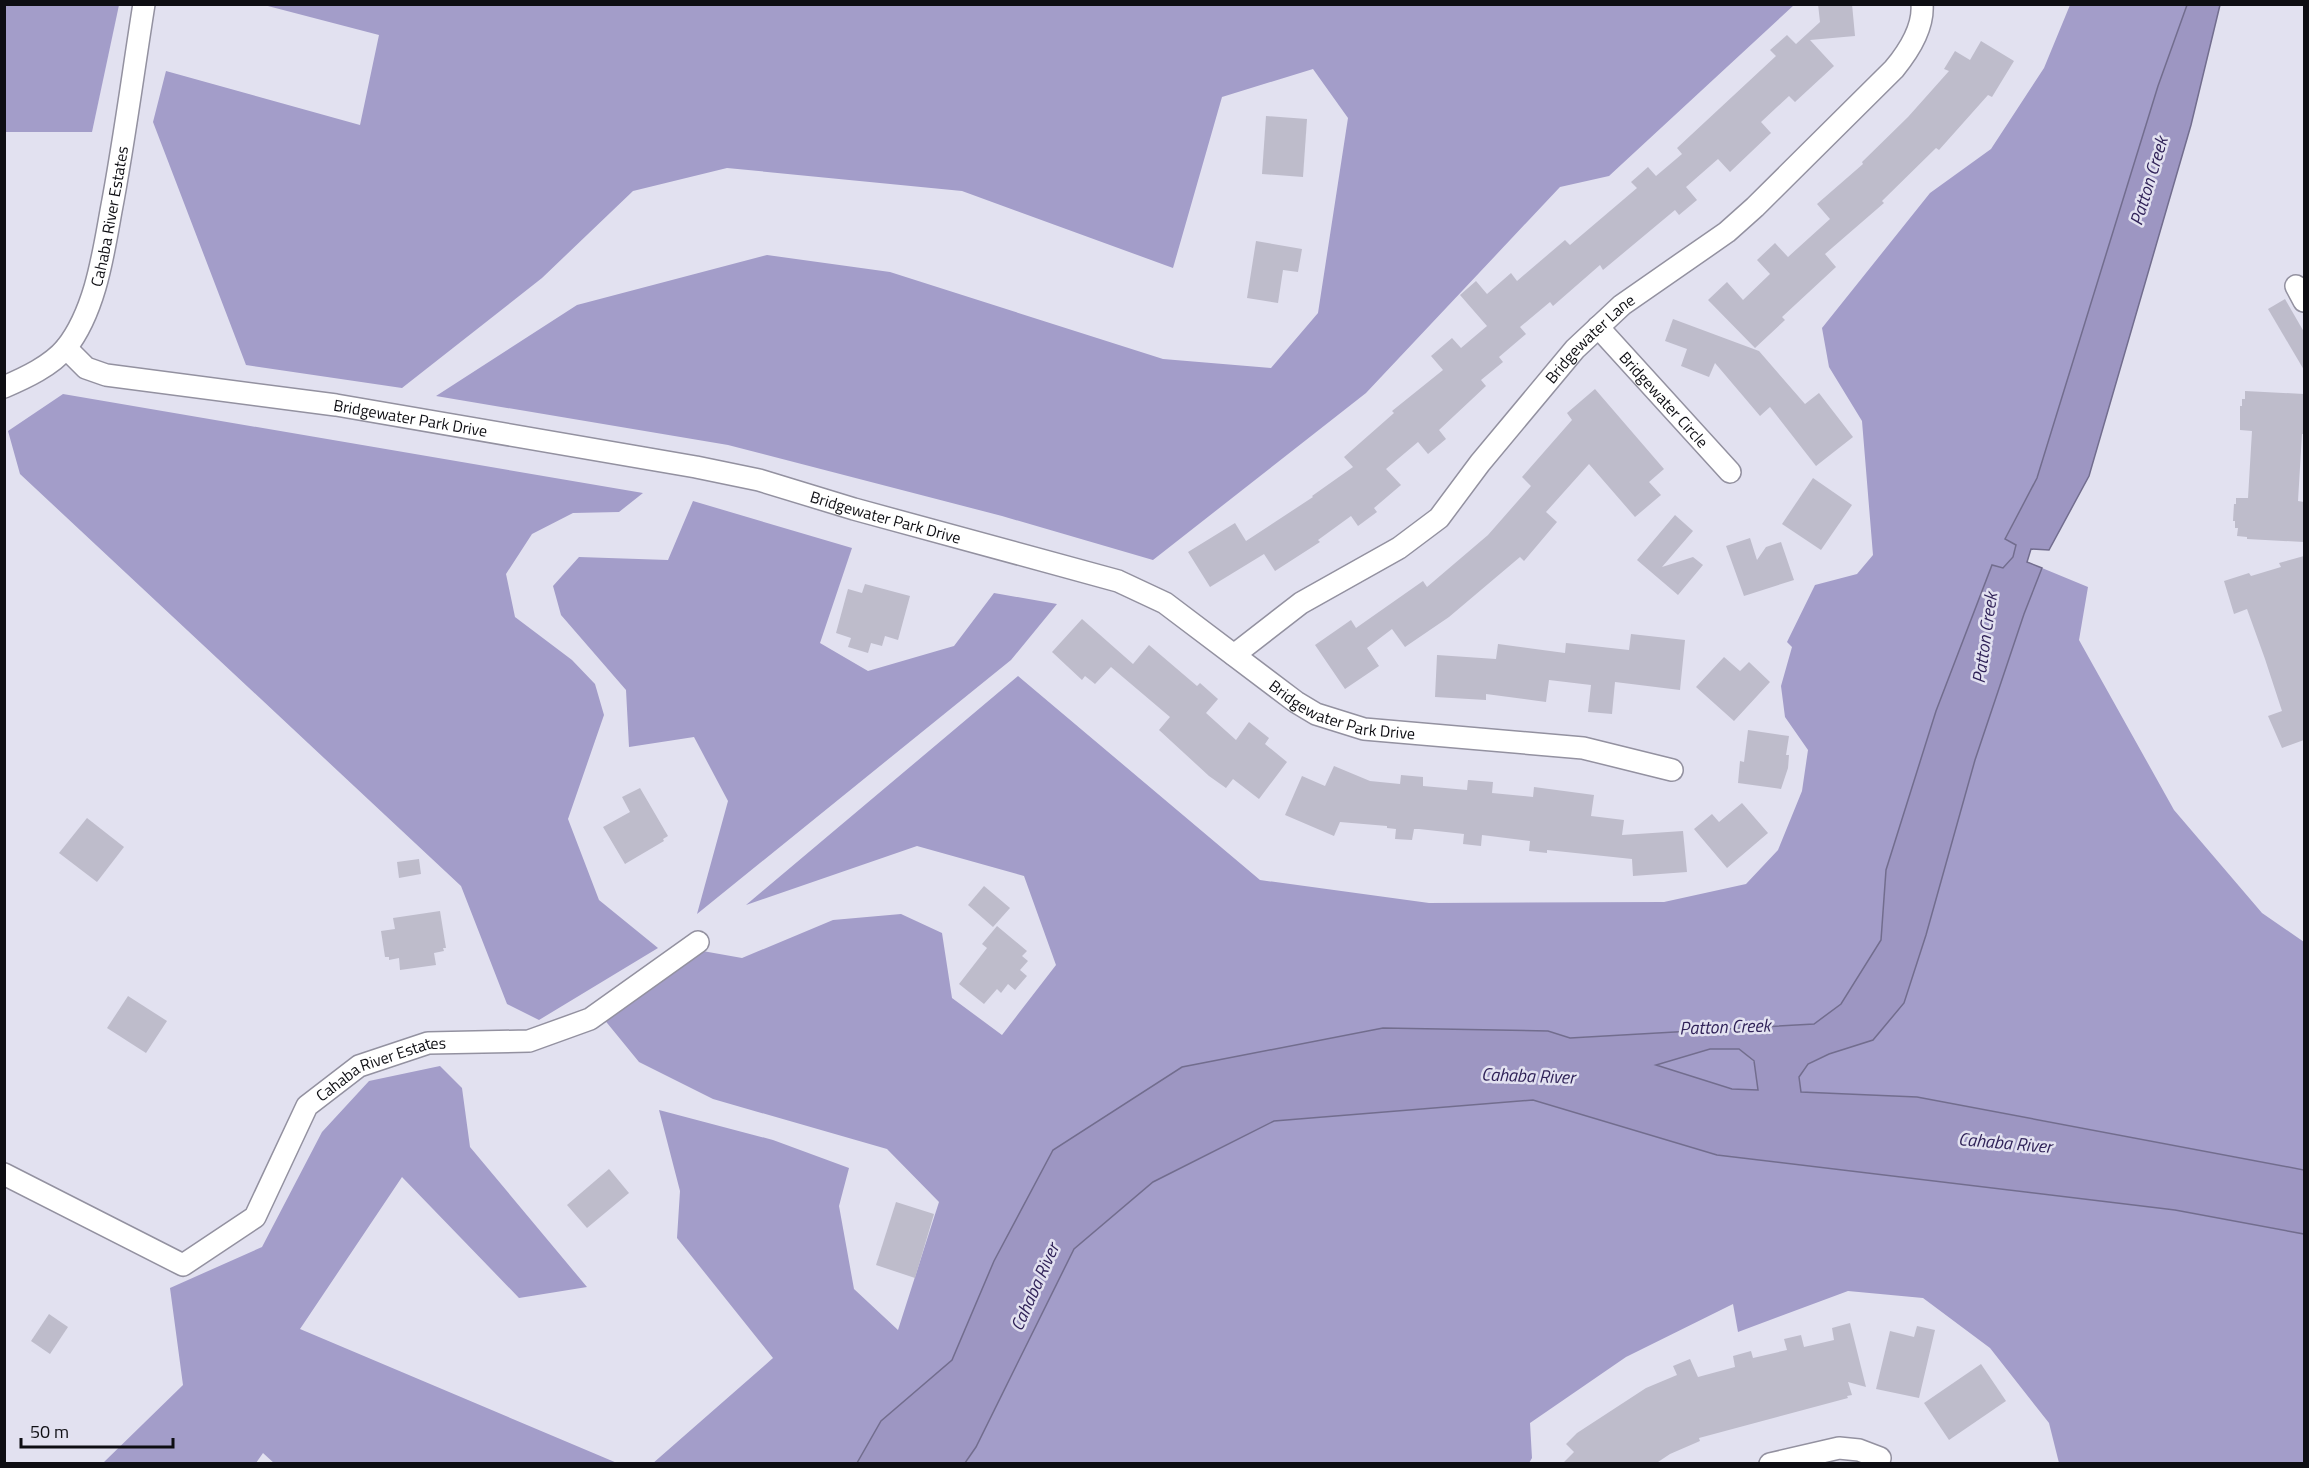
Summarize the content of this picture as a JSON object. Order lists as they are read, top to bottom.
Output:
{
  "streets": {
    "street": [
      "Cahaba River Estates",
      "Bridgewater Lane",
      "Bridgewater Circle",
      "Bridgewater Park Drive"
    ]
  },
  "crossings": [
    ["Cahaba River Estates", "Bridgewater Park Drive"],
    ["Bridgewater Lane", "Bridgewater Circle"],
    ["Bridgewater Lane", "Bridgewater Park Drive"]
  ],
  "water": ["Patton Creek", "Cahaba River"],
  "scale_bar": "50 m"
}
